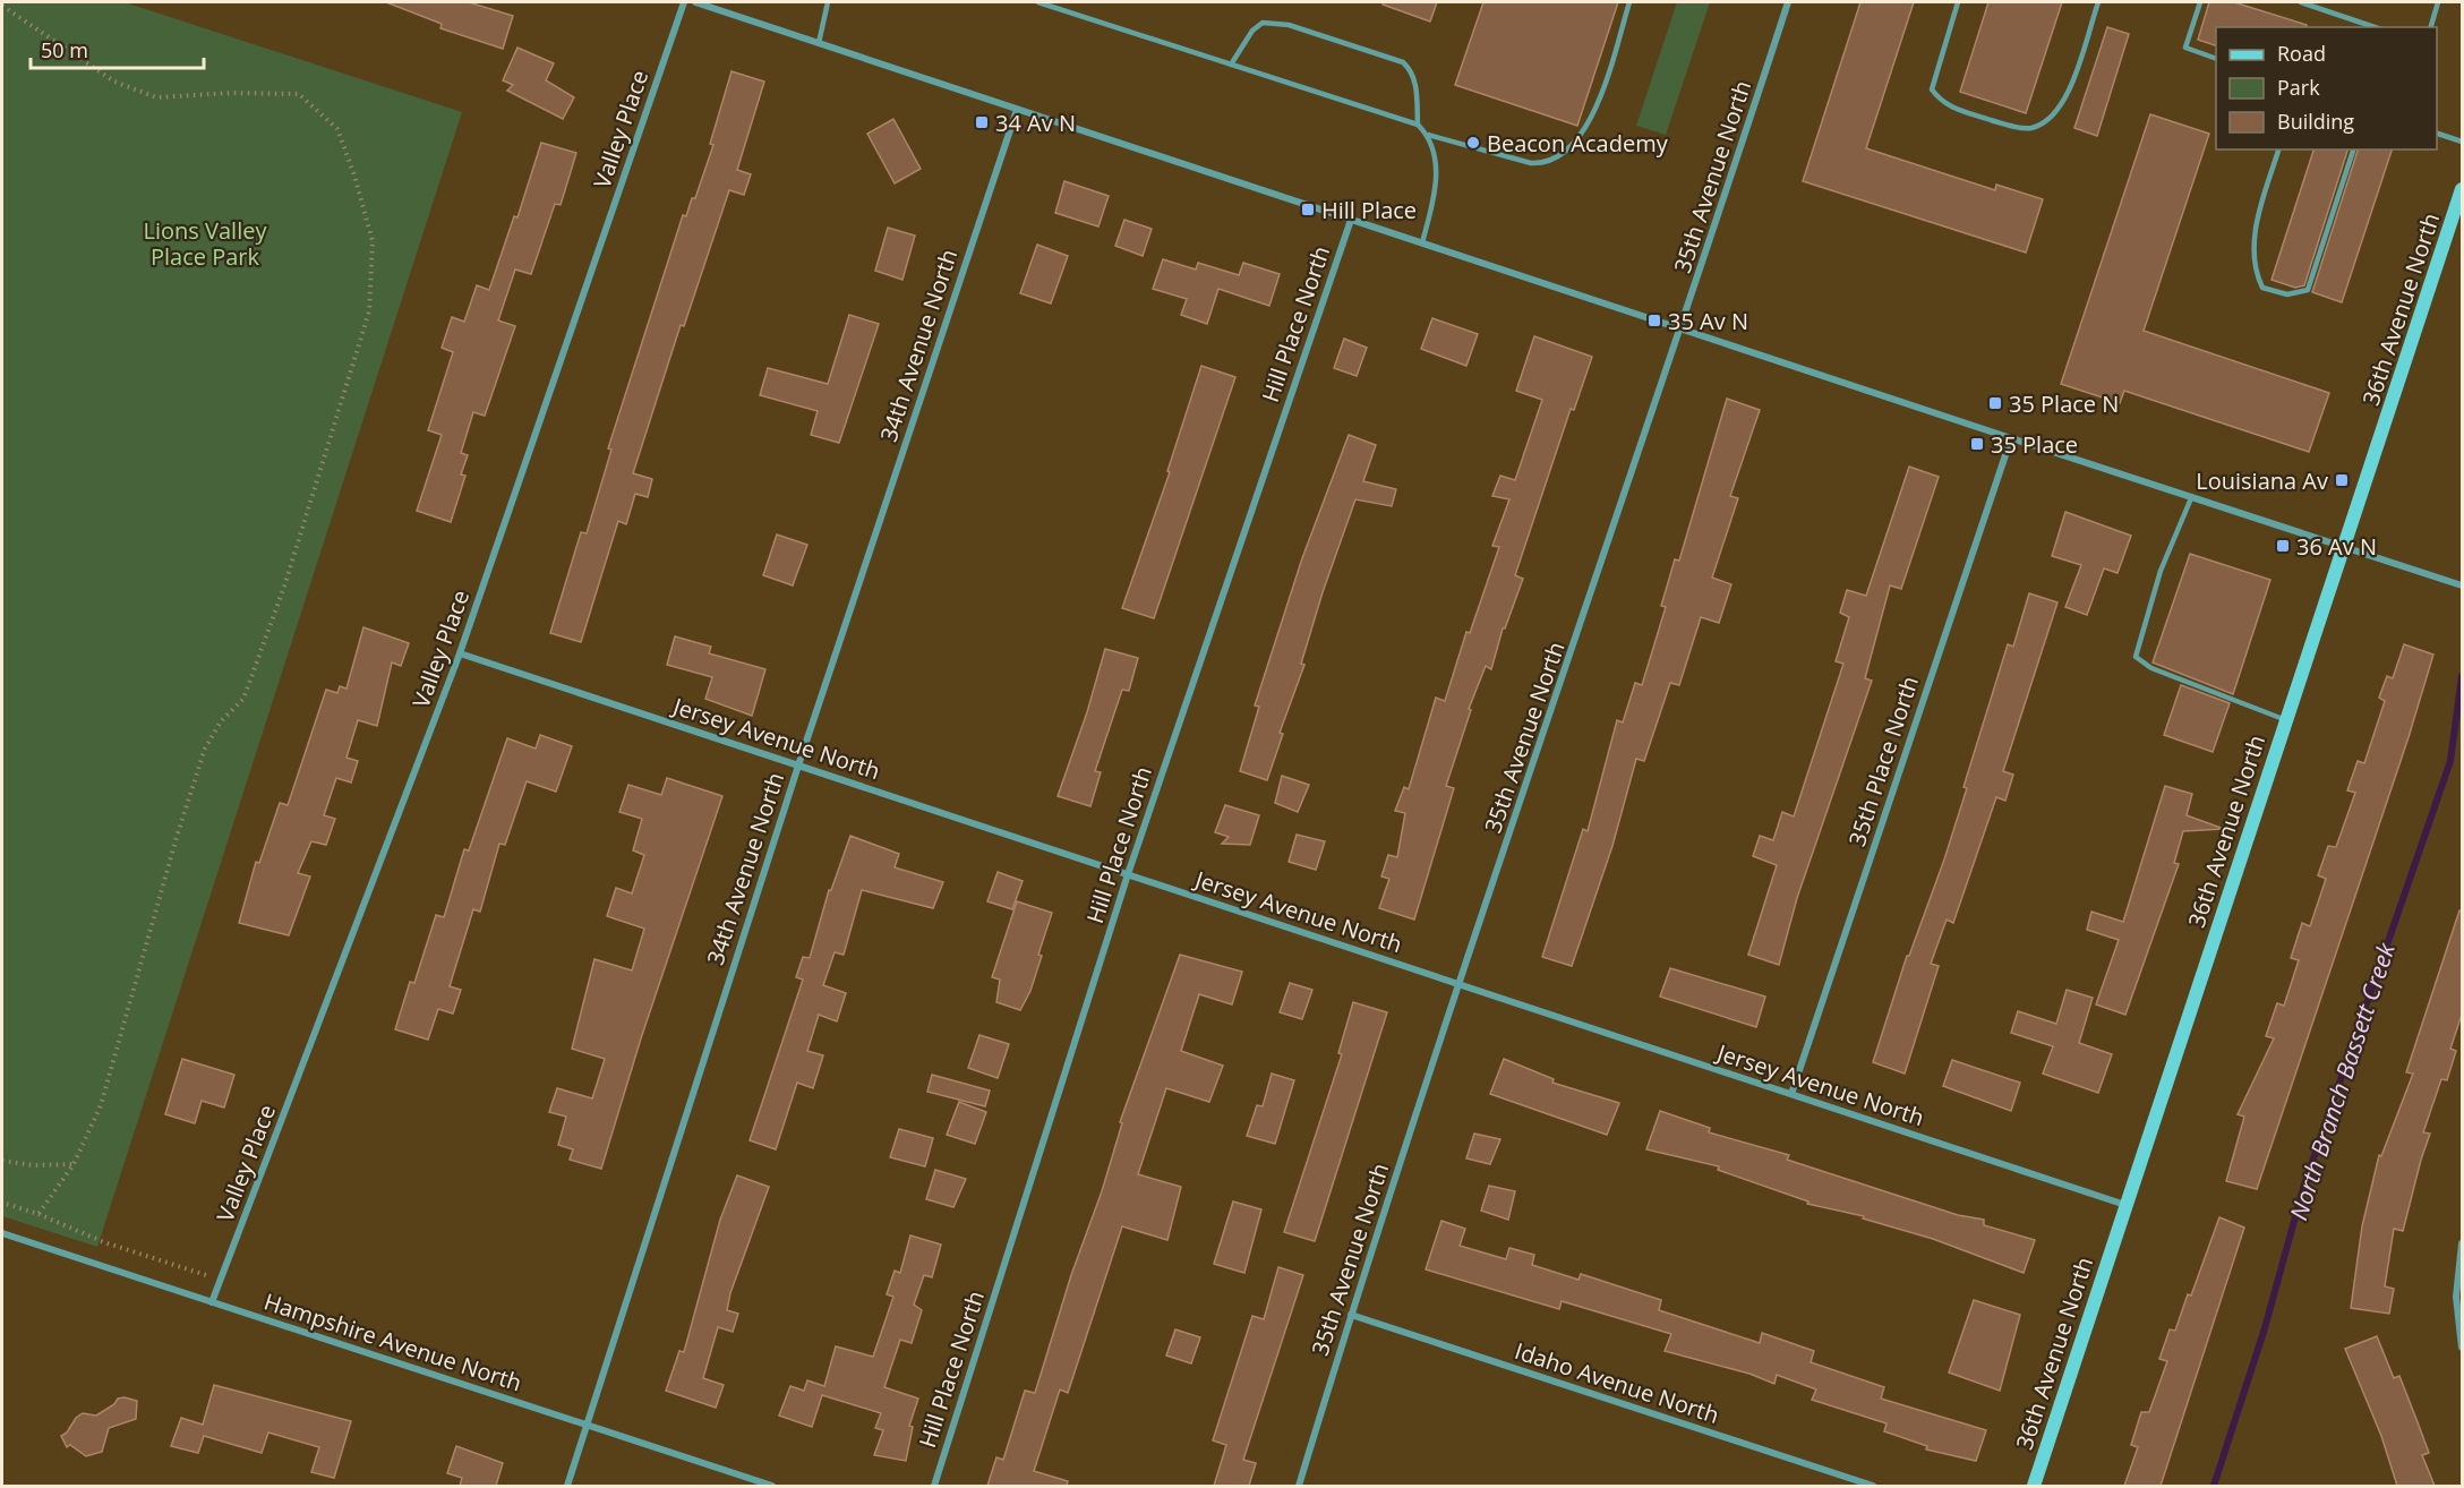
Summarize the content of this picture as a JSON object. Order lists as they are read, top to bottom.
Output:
{
  "streets": {
    "street": [
      "Valley Place",
      "35th Avenue North",
      "36th Avenue North",
      "Hill Place North",
      "34th Avenue North",
      "Jersey Avenue North",
      "35th Place North",
      "Hampshire Avenue North",
      "Idaho Avenue North"
    ]
  },
  "crossings": [
    ["Valley Place", "Jersey Avenue North"],
    ["Valley Place", "Hampshire Avenue North"],
    ["35th Avenue North", "Jersey Avenue North"],
    ["35th Avenue North", "Idaho Avenue North"],
    ["36th Avenue North", "Jersey Avenue North"],
    ["Hill Place North", "Jersey Avenue North"],
    ["34th Avenue North", "Jersey Avenue North"],
    ["34th Avenue North", "Hampshire Avenue North"],
    ["Jersey Avenue North", "35th Place North"]
  ],
  "water": ["North Branch Bassett Creek"],
  "parks": ["Lions Valley Place Park"],
  "places": {
    "transit": [
      "34 Av N",
      "Hill Place",
      "35 Av N",
      "35 Place N",
      "35 Place",
      "Louisiana Av",
      "36 Av N"
    ],
    "other": ["Beacon Academy"]
  },
  "legend": ["Road", "Park", "Building"],
  "scale_bar": "50 m"
}
